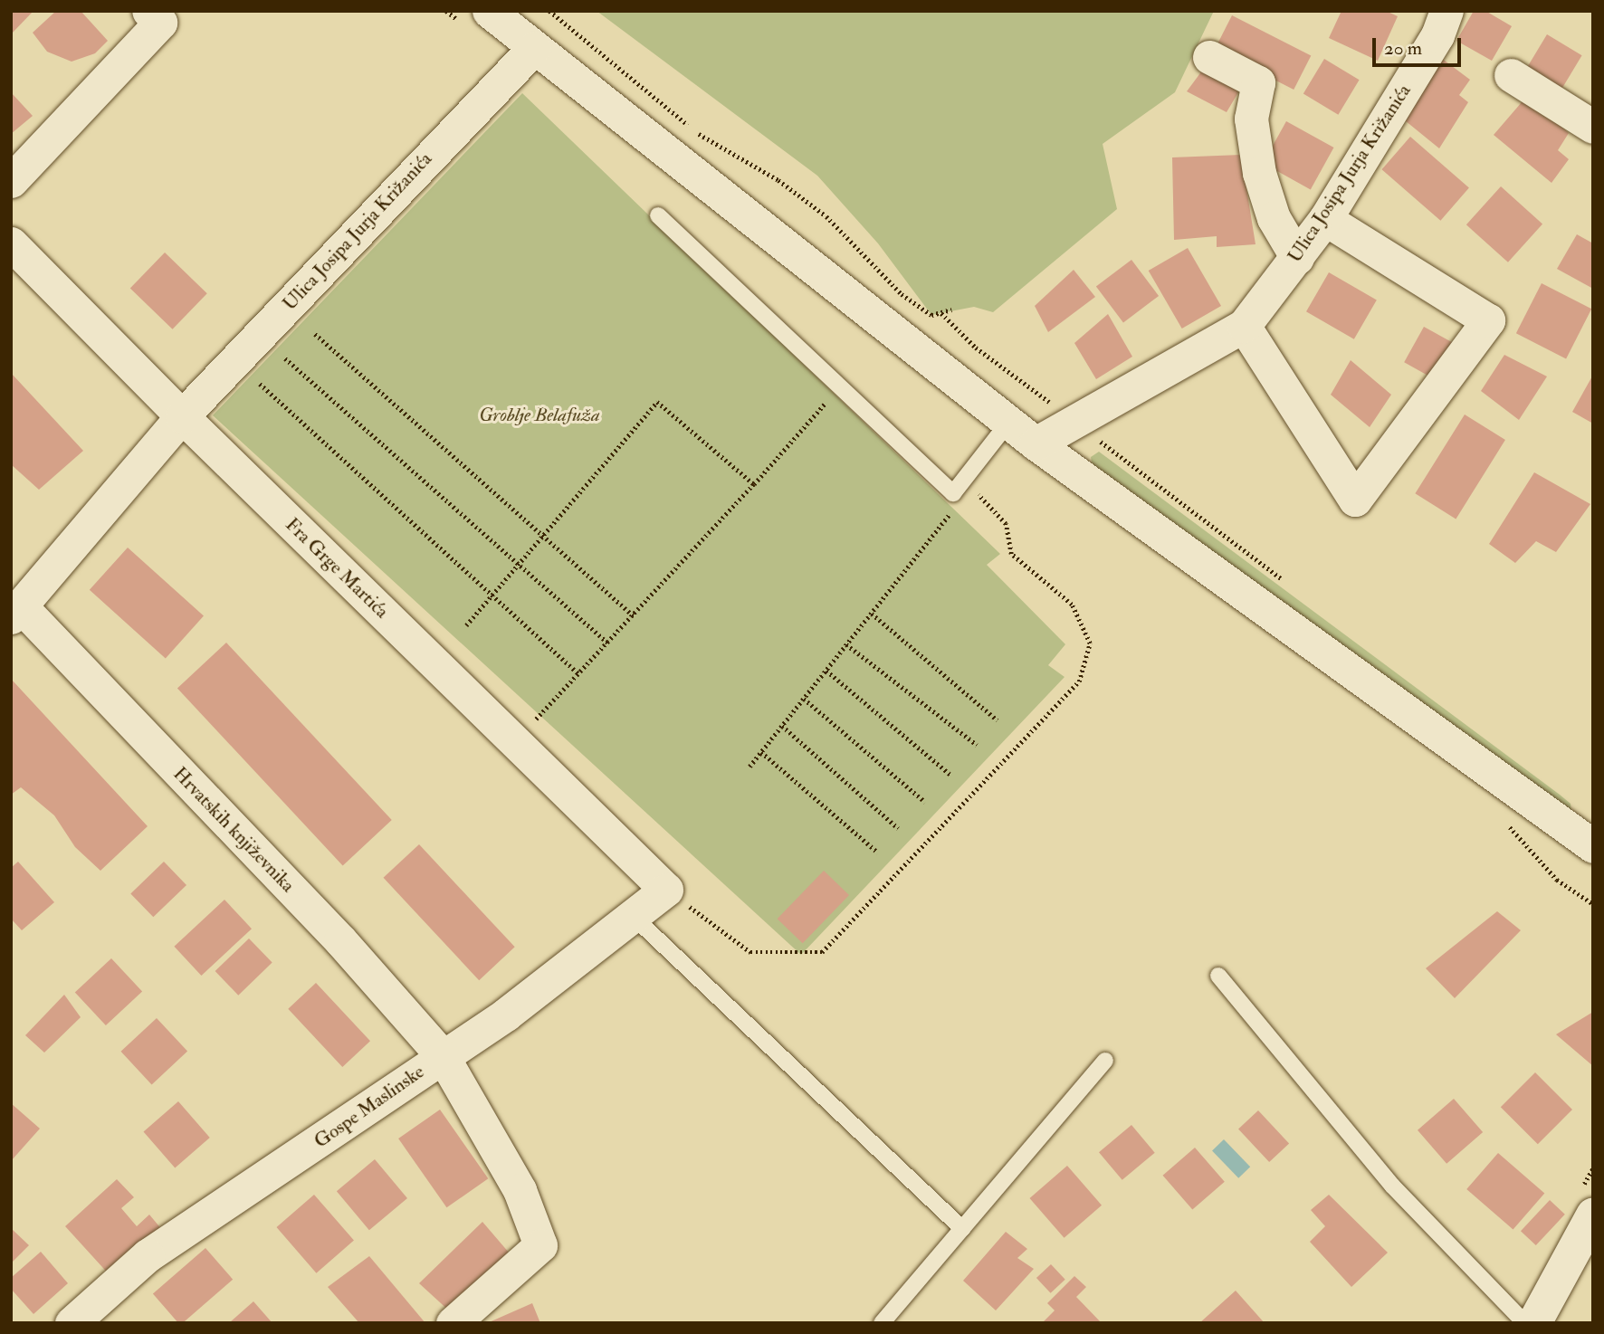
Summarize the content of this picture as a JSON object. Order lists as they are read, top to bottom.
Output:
{
  "streets": {
    "street": [
      "Ulica Josipa Jurja Križanića",
      "Fra Grge Martića",
      "Hrvatskih književnika",
      "Gospe Maslinske"
    ]
  },
  "crossings": [
    ["Ulica Josipa Jurja Križanića", "Fra Grge Martića"],
    ["Ulica Josipa Jurja Križanića", "Hrvatskih književnika"],
    ["Fra Grge Martića", "Gospe Maslinske"],
    ["Hrvatskih književnika", "Gospe Maslinske"]
  ],
  "parks": ["Groblje Belafuža"],
  "scale_bar": "20 m"
}
